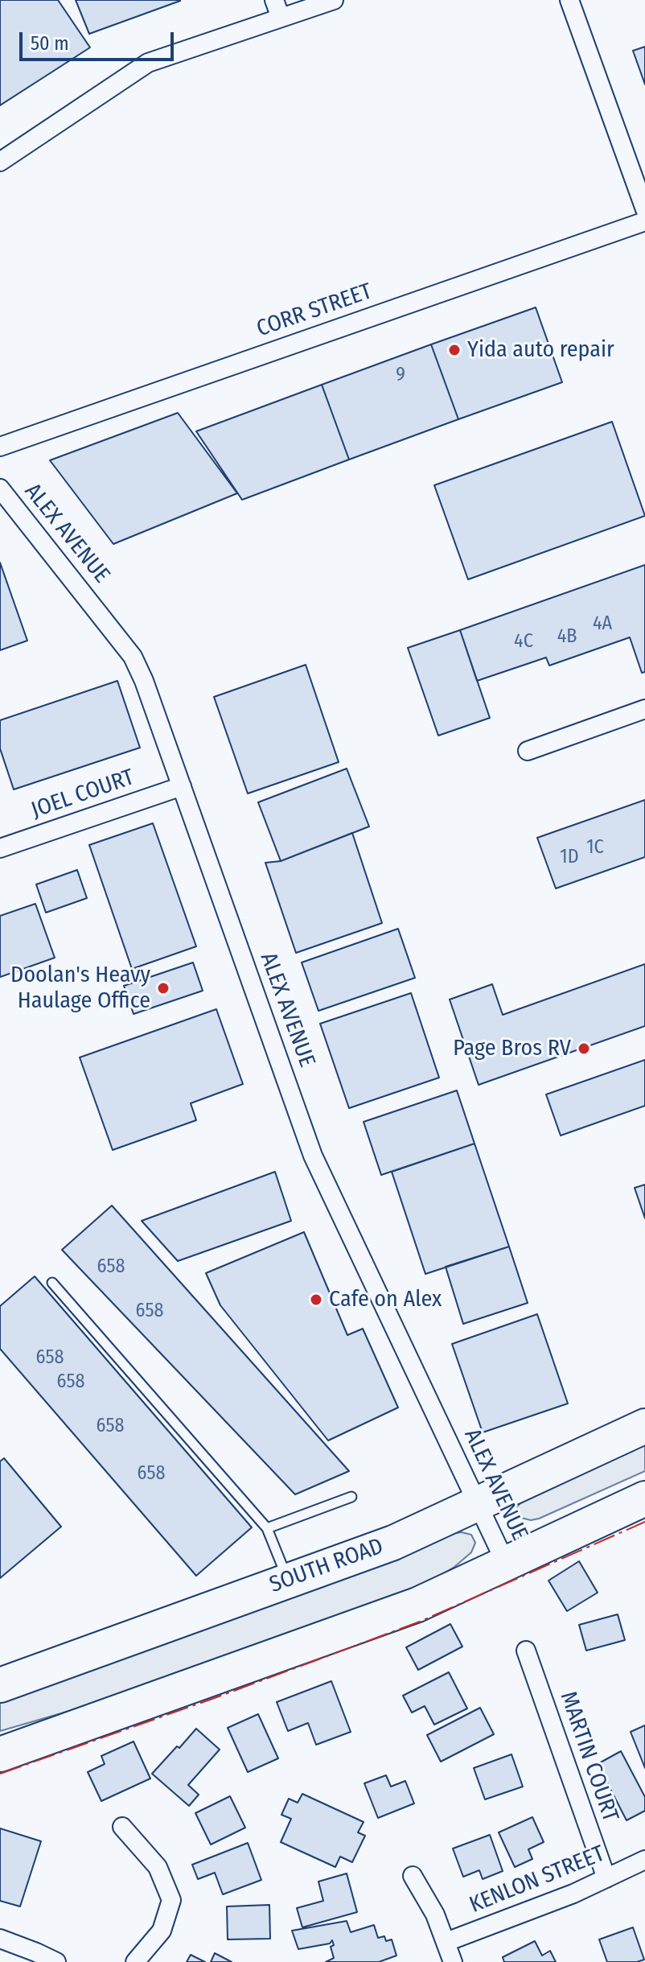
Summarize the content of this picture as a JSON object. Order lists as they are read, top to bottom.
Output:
{
  "streets": {
    "highway": ["SOUTH ROAD"],
    "street": [
      "CORR STREET",
      "ALEX AVENUE",
      "JOEL COURT",
      "MARTIN COURT",
      "KENLON STREET"
    ]
  },
  "crossings": [
    ["ALEX AVENUE", "JOEL COURT"],
    ["ALEX AVENUE", "SOUTH ROAD"],
    ["MARTIN COURT", "KENLON STREET"]
  ],
  "places": [
    "Yida auto repair",
    "Doolan's Heavy Haulage Office",
    "Page Bros RV",
    "Cafe on Alex"
  ],
  "house_numbers": [
    "9",
    "4A",
    "4B",
    "4C",
    "1C",
    "1D",
    "658",
    "658",
    "658",
    "658",
    "658",
    "658"
  ],
  "scale_bar": "50 m"
}
